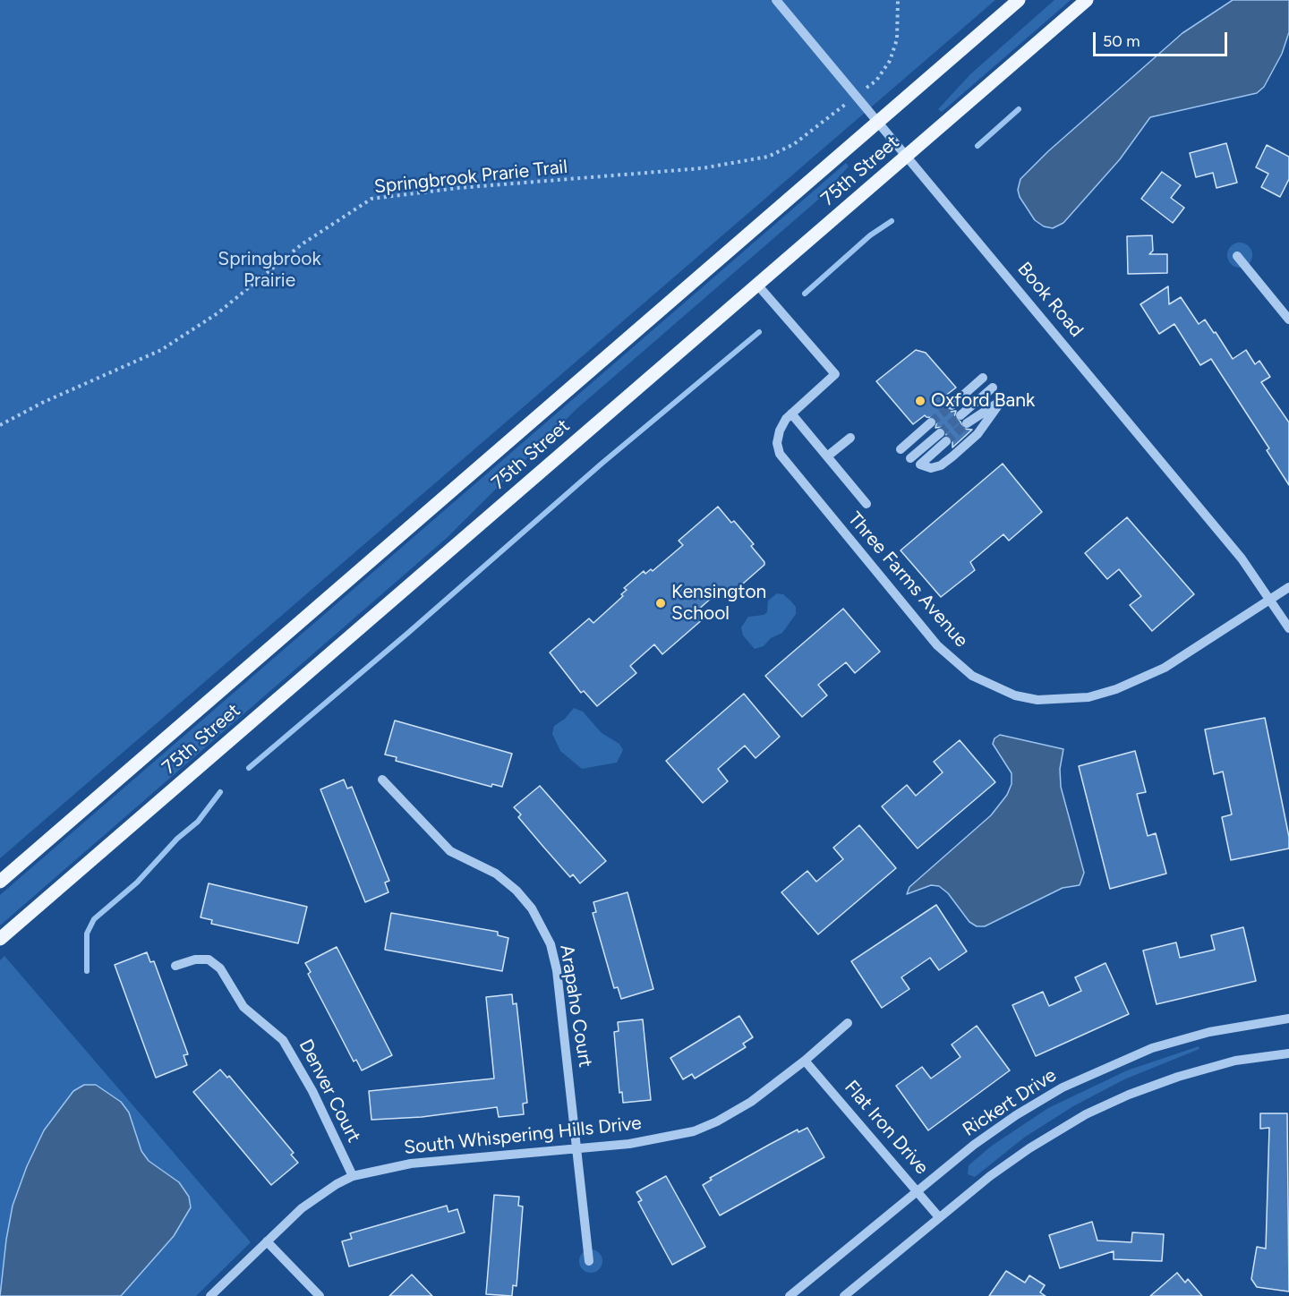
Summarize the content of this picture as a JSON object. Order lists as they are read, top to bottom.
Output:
{
  "streets": {
    "main road": ["75th Street"],
    "street": [
      "Book Road",
      "Three Farms Avenue",
      "Arapaho Court",
      "Denver Court",
      "Rickert Drive",
      "Flat Iron Drive",
      "South Whispering Hills Drive"
    ],
    "path": ["Springbrook Prarie Trail"]
  },
  "crossings": [
    ["75th Street", "Book Road"],
    ["75th Street", "Three Farms Avenue"],
    ["Book Road", "Three Farms Avenue"],
    ["Arapaho Court", "South Whispering Hills Drive"],
    ["Denver Court", "South Whispering Hills Drive"],
    ["Rickert Drive", "Flat Iron Drive"],
    ["Flat Iron Drive", "South Whispering Hills Drive"]
  ],
  "parks": ["Springbrook Prairie"],
  "places": ["Oxford Bank", "Kensington School"],
  "scale_bar": "50 m"
}
